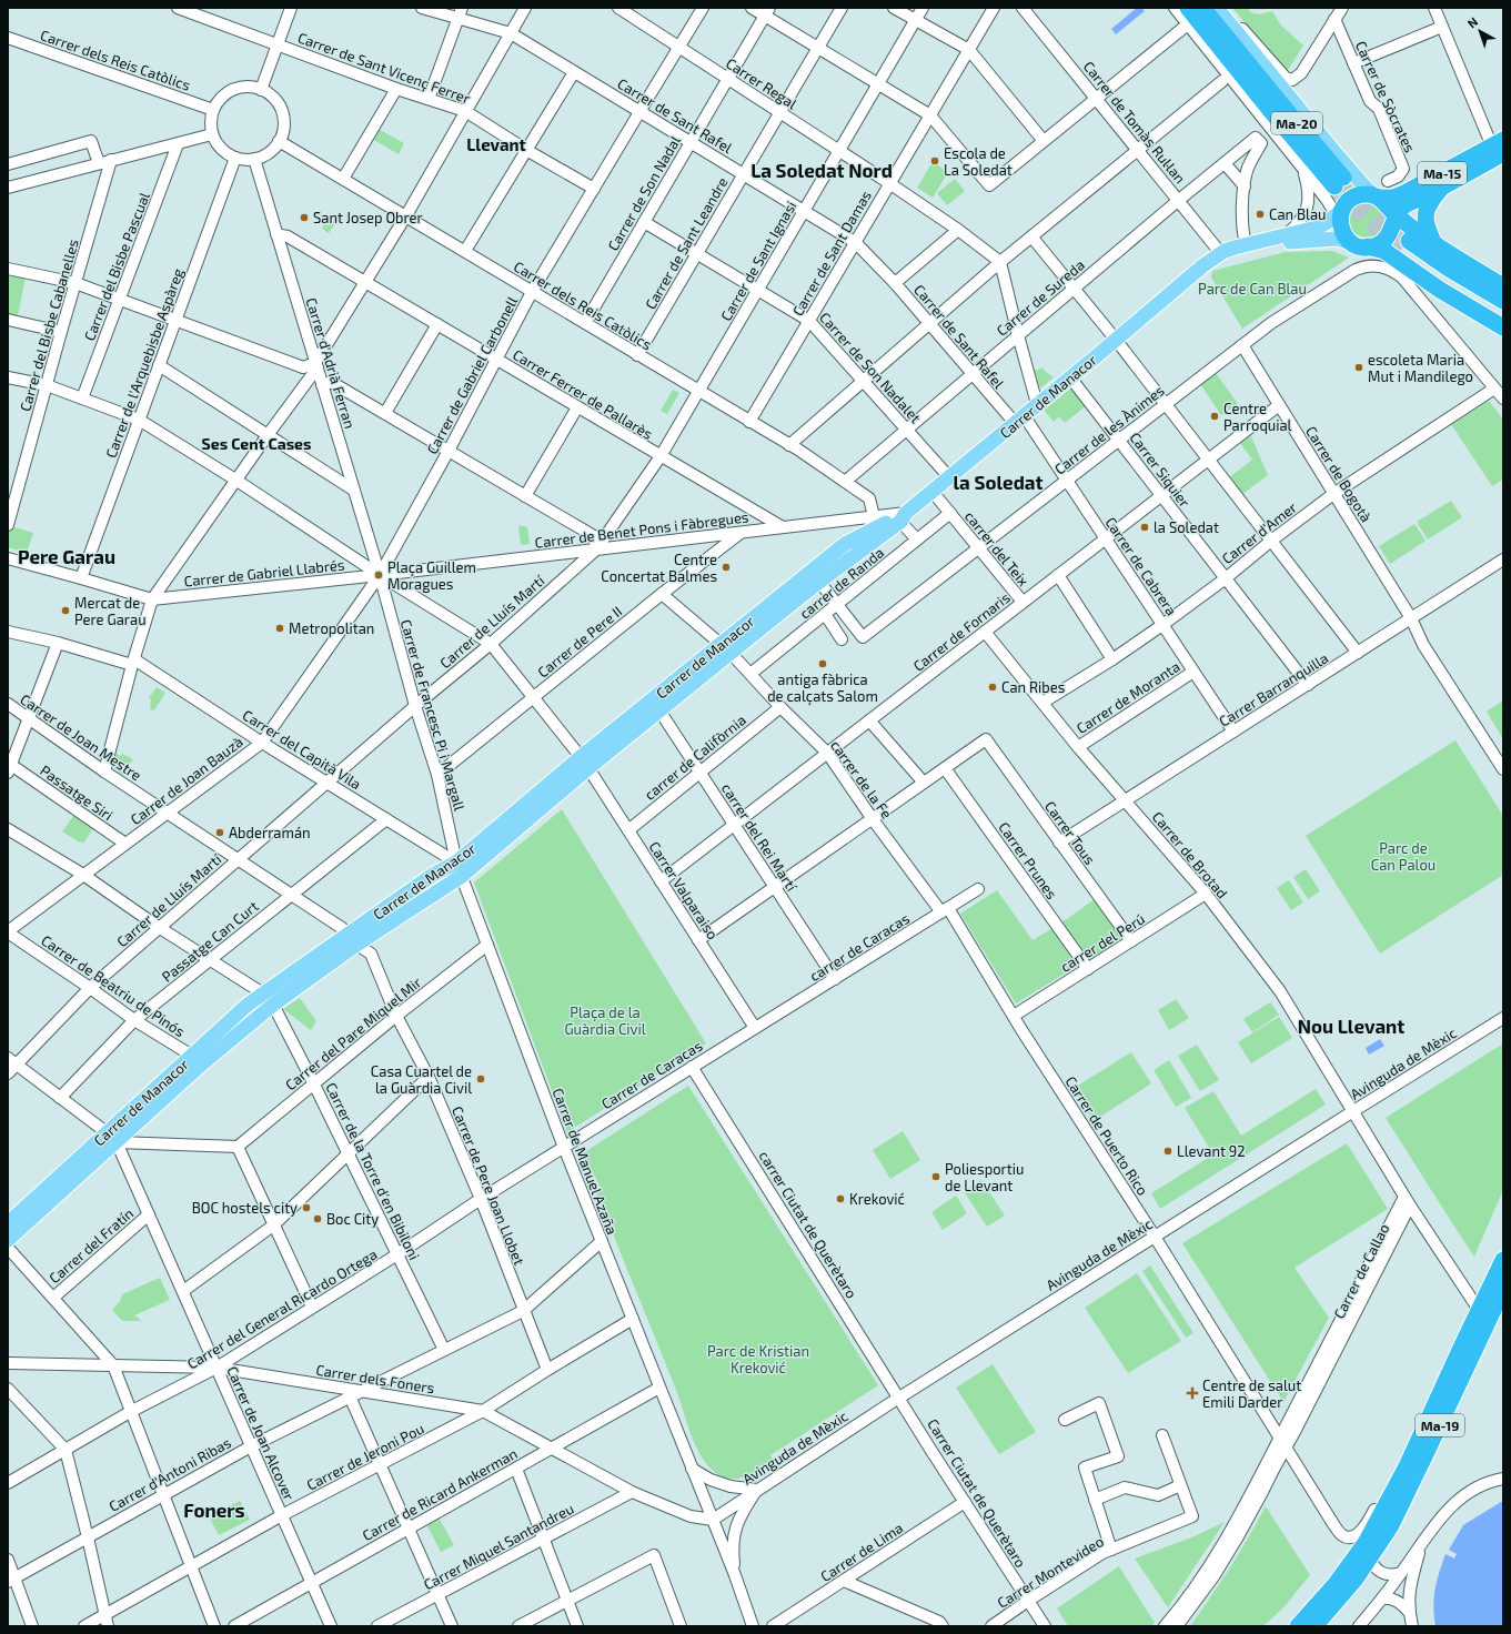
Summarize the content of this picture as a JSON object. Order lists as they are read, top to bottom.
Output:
{
  "streets": {
    "highway": ["Ma-20", "Ma-15", "Ma-19"],
    "main road": ["Carrer de Manacor"],
    "street": [
      "Carrer dels Reis Catòlics",
      "Carrer de Sant Vicenç Ferrer",
      "Carrer Regal",
      "Carrer de Sòcrates",
      "Carrer de Sant Rafel",
      "Carrer de Tomàs Rul·lan",
      "Carrer de Son Nadal",
      "Carrer de Sant Leandre",
      "Carrer de Sant Damas",
      "Carrer de Sant Ignasi",
      "Carrer del Bisbe Pascual",
      "Carrer de Sureda",
      "Carrer del Bisbe Cabanelles",
      "Carrer de l'Arquebisbe Aspàreg",
      "Carrer d'Adrià Ferran",
      "Carrer de Son Nadalet",
      "Carrer de Gabriel Carbonell",
      "Carrer Ferrer de Pallarès",
      "Carrer de les Ànimes",
      "Carrer Siquier",
      "Carrer de Bogotà",
      "Carrer de Benet Pons i Fàbregues",
      "Carrer d'Amer",
      "carrer del Teix",
      "Carrer de Cabrera",
      "Carrer de Gabriel Llabrés",
      "carrer de Randa",
      "Carrer de Lluís Martí",
      "Carrer de Fornaris",
      "Carrer de Pere II",
      "Carrer Barranquilla",
      "Carrer de Moranta",
      "Carrer de Francesc Pi i Margall",
      "Carrer de Joan Mestre",
      "Carrer del Capità Vila",
      "carrer de Califòrnia",
      "carrer de la Fe",
      "Carrer de Joan Bauzà",
      "Passatge Siri",
      "Carrer Tous",
      "carrer del Rei Martí",
      "Carrer de Brotad",
      "Carrer Prunes",
      "Carrer Valparaiso",
      "Passatge Can Curt",
      "carrer del Perú",
      "carrer de Caracas",
      "Carrer de Beatriu de Pinós",
      "Carrer del Pare Miquel Mir",
      "Avinguda de Mèxic",
      "Carrer de Caracas",
      "Carrer de Puerto Rico",
      "Carrer de Manuel Azaña",
      "Carrer de la Torre d'en Bibiloni",
      "Carrer de Pere Joan Llobet",
      "carrer Ciutat de Querètaro",
      "Carrer del Fratín",
      "Carrer de Callao",
      "Carrer del General Ricardo Ortega",
      "Carrer dels Foners",
      "Carrer de Joan Alcover",
      "Carrer de Jeroni Pou",
      "Carrer d'Antoni Ribas",
      "Carrer Ciutat de Querètaro",
      "Carrer de Ricard Ankerman",
      "Carrer Miquel Santandreu",
      "Carrer de Lima",
      "Carrer Montevideo"
    ]
  },
  "crossings": [
    ["Carrer dels Reis Catòlics", "Carrer de Son Nadal"],
    ["Carrer dels Reis Catòlics", "Carrer de Sant Leandre"],
    ["Carrer dels Reis Catòlics", "Carrer de Sant Damas"],
    ["Carrer dels Reis Catòlics", "Carrer de Sant Ignasi"],
    ["Carrer dels Reis Catòlics", "Carrer de Sureda"],
    ["Carrer dels Reis Catòlics", "Carrer de l'Arquebisbe Aspàreg"],
    ["Carrer dels Reis Catòlics", "Carrer d'Adrià Ferran"],
    ["Carrer dels Reis Catòlics", "Carrer de Gabriel Carbonell"],
    ["Carrer dels Reis Catòlics", "Carrer de Manacor"],
    ["Carrer dels Reis Catòlics", "Carrer de Benet Pons i Fàbregues"],
    ["Carrer dels Reis Catòlics", "carrer de Randa"],
    ["Carrer dels Reis Catòlics", "Carrer de Lluís Martí"],
    ["Carrer de Sant Vicenç Ferrer", "Carrer de Gabriel Carbonell"],
    ["Carrer Regal", "Carrer de Son Nadal"],
    ["Carrer Regal", "Carrer de Sant Leandre"],
    ["Carrer Regal", "Carrer de Sant Damas"],
    ["Carrer Regal", "Carrer de Sant Ignasi"],
    ["Carrer Regal", "Carrer de Gabriel Carbonell"],
    ["Carrer de Sant Rafel", "Carrer de Son Nadal"],
    ["Carrer de Sant Rafel", "Carrer de Sant Leandre"],
    ["Carrer de Sant Rafel", "Carrer de Sant Damas"],
    ["Carrer de Sant Rafel", "Carrer de Sant Ignasi"],
    ["Carrer de Sant Rafel", "Carrer de Sureda"],
    ["Carrer de Sant Rafel", "Carrer de Gabriel Carbonell"],
    ["Carrer de Sant Rafel", "Carrer de Manacor"],
    ["Carrer de Sant Rafel", "Carrer de Cabrera"],
    ["Carrer de Tomàs Rul·lan", "Carrer de Sureda"],
    ["Carrer de Tomàs Rul·lan", "Carrer de Manacor"],
    ["Ma-15", "Carrer de Manacor"],
    ["Carrer de Son Nadal", "Carrer de Son Nadalet"],
    ["Carrer de Sant Leandre", "Carrer de Son Nadalet"],
    ["Carrer de Sant Damas", "Carrer de Son Nadalet"],
    ["Carrer de Sant Ignasi", "Carrer de Son Nadalet"],
    ["Carrer de Sant Ignasi", "Carrer de Lluís Martí"],
    ["Carrer del Bisbe Pascual", "Carrer Valparaiso"],
    ["Carrer de Sureda", "Carrer de Son Nadalet"],
    ["Carrer del Bisbe Cabanelles", "Carrer Valparaiso"],
    ["Carrer de l'Arquebisbe Aspàreg", "Carrer d'Adrià Ferran"],
    ["Carrer de l'Arquebisbe Aspàreg", "Carrer Valparaiso"],
    ["Carrer d'Adrià Ferran", "Carrer de Gabriel Carbonell"],
    ["Carrer d'Adrià Ferran", "Carrer Ferrer de Pallarès"],
    ["Carrer d'Adrià Ferran", "Carrer de Benet Pons i Fàbregues"],
    ["Carrer d'Adrià Ferran", "Carrer de Gabriel Llabrés"],
    ["Carrer d'Adrià Ferran", "Carrer de Francesc Pi i Margall"],
    ["Carrer d'Adrià Ferran", "Carrer de Joan Bauzà"],
    ["Carrer d'Adrià Ferran", "Carrer Valparaiso"],
    ["Carrer de Son Nadalet", "Carrer de Manacor"],
    ["Carrer de Gabriel Carbonell", "Carrer Ferrer de Pallarès"],
    ["Carrer de Gabriel Carbonell", "Carrer de Benet Pons i Fàbregues"],
    ["Carrer de Gabriel Carbonell", "Carrer de Gabriel Llabrés"],
    ["Carrer de Gabriel Carbonell", "Carrer de Francesc Pi i Margall"],
    ["Carrer de Gabriel Carbonell", "Carrer de Joan Bauzà"],
    ["Carrer de Gabriel Carbonell", "Carrer Valparaiso"],
    ["Carrer Ferrer de Pallarès", "Carrer de Benet Pons i Fàbregues"],
    ["Carrer Ferrer de Pallarès", "Carrer de Lluís Martí"],
    ["Carrer de Manacor", "Carrer Siquier"],
    ["Carrer de Manacor", "Carrer de Benet Pons i Fàbregues"],
    ["Carrer de Manacor", "carrer del Teix"],
    ["Carrer de Manacor", "Carrer de Cabrera"],
    ["Carrer de Manacor", "Carrer de Francesc Pi i Margall"],
    ["Carrer de Manacor", "Carrer de Joan Mestre"],
    ["Carrer de Manacor", "Carrer del Capità Vila"],
    ["Carrer de Manacor", "carrer de la Fe"],
    ["Carrer de Manacor", "carrer del Rei Martí"],
    ["Carrer de Manacor", "Carrer Valparaiso"],
    ["Carrer de Manacor", "Carrer de Beatriu de Pinós"],
    ["Carrer de Manacor", "Carrer de Manuel Azaña"],
    ["Carrer de Manacor", "Carrer de la Torre d'en Bibiloni"],
    ["Carrer de Manacor", "Carrer de Joan Alcover"],
    ["Carrer de les Ànimes", "Carrer Siquier"],
    ["Carrer de les Ànimes", "Carrer de Bogotà"],
    ["Carrer de les Ànimes", "Carrer d'Amer"],
    ["Carrer de les Ànimes", "carrer del Teix"],
    ["Carrer de les Ànimes", "Carrer de Cabrera"],
    ["Carrer de les Ànimes", "carrer de Randa"],
    ["Carrer Siquier", "Carrer d'Amer"],
    ["Carrer Siquier", "Carrer de Fornaris"],
    ["Carrer Siquier", "Carrer Barranquilla"],
    ["Carrer de Bogotà", "Carrer d'Amer"],
    ["Carrer de Bogotà", "Carrer de Fornaris"],
    ["Carrer de Bogotà", "Carrer Barranquilla"],
    ["Carrer de Benet Pons i Fàbregues", "Carrer de Gabriel Llabrés"],
    ["Carrer de Benet Pons i Fàbregues", "Carrer de Lluís Martí"],
    ["Carrer de Benet Pons i Fàbregues", "Carrer de Pere II"],
    ["Carrer de Benet Pons i Fàbregues", "Carrer de Francesc Pi i Margall"],
    ["Carrer de Benet Pons i Fàbregues", "Carrer de Joan Bauzà"],
    ["Carrer de Benet Pons i Fàbregues", "Carrer Valparaiso"],
    ["Carrer d'Amer", "Carrer de Cabrera"],
    ["Carrer d'Amer", "Carrer de Brotad"],
    ["carrer del Teix", "carrer de Randa"],
    ["carrer del Teix", "Carrer de Fornaris"],
    ["Carrer de Cabrera", "Carrer de Fornaris"],
    ["Carrer de Cabrera", "Carrer Barranquilla"],
    ["Carrer de Cabrera", "Carrer de Moranta"],
    ["Carrer de Gabriel Llabrés", "Carrer de Francesc Pi i Margall"],
    ["Carrer de Gabriel Llabrés", "Carrer de Joan Bauzà"],
    ["Carrer de Gabriel Llabrés", "Carrer Valparaiso"],
    ["carrer de Randa", "carrer de la Fe"],
    ["Carrer de Lluís Martí", "Carrer de Francesc Pi i Margall"],
    ["Carrer de Lluís Martí", "Carrer de Joan Mestre"],
    ["Carrer de Lluís Martí", "Carrer del Capità Vila"],
    ["Carrer de Lluís Martí", "Carrer Valparaiso"],
    ["Carrer de Lluís Martí", "Carrer de Beatriu de Pinós"],
    ["Carrer de Fornaris", "carrer de la Fe"],
    ["Carrer de Fornaris", "carrer del Rei Martí"],
    ["Carrer de Fornaris", "Carrer de Brotad"],
    ["Carrer de Fornaris", "Carrer Valparaiso"],
    ["Carrer de Pere II", "Carrer de Francesc Pi i Margall"],
    ["Carrer de Pere II", "carrer de la Fe"],
    ["Carrer de Pere II", "Carrer Valparaiso"],
    ["Carrer Barranquilla", "Carrer Tous"],
    ["Carrer Barranquilla", "Carrer de Brotad"],
    ["Carrer de Moranta", "Carrer de Brotad"],
    ["Carrer de Francesc Pi i Margall", "Carrer del Capità Vila"],
    ["Carrer de Francesc Pi i Margall", "Carrer de Joan Bauzà"],
    ["Carrer de Francesc Pi i Margall", "Carrer Valparaiso"],
    ["Carrer de Francesc Pi i Margall", "Carrer de Manuel Azaña"],
    ["Carrer de Joan Mestre", "Carrer de Joan Bauzà"],
    ["Carrer de Joan Mestre", "Passatge Can Curt"],
    ["Carrer de Joan Mestre", "Carrer del Pare Miquel Mir"],
    ["Carrer de Joan Mestre", "Carrer de Pere Joan Llobet"],
    ["Carrer del Capità Vila", "Carrer de Joan Bauzà"],
    ["Carrer del Capità Vila", "Passatge Can Curt"],
    ["Carrer del Capità Vila", "Carrer de Manuel Azaña"],
    ["carrer de Califòrnia", "carrer de la Fe"],
    ["carrer de Califòrnia", "carrer del Rei Martí"],
    ["carrer de Califòrnia", "Carrer Valparaiso"],
    ["carrer de la Fe", "carrer de Caracas"],
    ["carrer de la Fe", "Carrer de Puerto Rico"],
    ["Carrer de Joan Bauzà", "Passatge Siri"],
    ["Carrer de Joan Bauzà", "Carrer Valparaiso"],
    ["Carrer de Joan Bauzà", "Carrer de Beatriu de Pinós"],
    ["Carrer Tous", "Carrer Prunes"],
    ["Carrer Tous", "carrer del Perú"],
    ["carrer del Rei Martí", "carrer de Caracas"],
    ["Carrer de Brotad", "carrer del Perú"],
    ["Carrer de Brotad", "Avinguda de Mèxic"],
    ["Carrer Prunes", "carrer del Perú"],
    ["Carrer Valparaiso", "carrer de Caracas"],
    ["Carrer Valparaiso", "Carrer de Caracas"],
    ["Passatge Can Curt", "Carrer de Beatriu de Pinós"],
    ["carrer del Perú", "Carrer de Puerto Rico"],
    ["carrer de Caracas", "Carrer de Caracas"],
    ["carrer de Caracas", "Carrer de Puerto Rico"],
    ["Carrer del Pare Miquel Mir", "Carrer de Manuel Azaña"],
    ["Carrer del Pare Miquel Mir", "Carrer de la Torre d'en Bibiloni"],
    ["Carrer del Pare Miquel Mir", "Carrer de Pere Joan Llobet"],
    ["Avinguda de Mèxic", "Carrer de Puerto Rico"],
    ["Avinguda de Mèxic", "Carrer de Manuel Azaña"],
    ["Avinguda de Mèxic", "carrer Ciutat de Querètaro"],
    ["Avinguda de Mèxic", "Carrer dels Foners"],
    ["Avinguda de Mèxic", "Carrer Ciutat de Querètaro"],
    ["Carrer de Caracas", "Carrer de Manuel Azaña"],
    ["Carrer de Caracas", "carrer Ciutat de Querètaro"],
    ["Carrer de Caracas", "Carrer del General Ricardo Ortega"],
    ["Carrer de Puerto Rico", "Carrer de Callao"],
    ["Carrer de Puerto Rico", "Ma-19"],
    ["Carrer de Manuel Azaña", "Carrer del General Ricardo Ortega"],
    ["Carrer de Manuel Azaña", "Carrer dels Foners"],
    ["Carrer de Manuel Azaña", "Carrer de Jeroni Pou"],
    ["Carrer de Manuel Azaña", "Carrer de Ricard Ankerman"],
    ["Carrer de la Torre d'en Bibiloni", "Carrer del General Ricardo Ortega"],
    ["Carrer de Pere Joan Llobet", "Carrer del General Ricardo Ortega"],
    ["Carrer de Pere Joan Llobet", "Carrer de Jeroni Pou"],
    ["carrer Ciutat de Querètaro", "Carrer Ciutat de Querètaro"],
    ["Carrer del Fratín", "Carrer de Joan Alcover"],
    ["Carrer del General Ricardo Ortega", "Carrer dels Foners"],
    ["Carrer del General Ricardo Ortega", "Carrer de Joan Alcover"],
    ["Carrer dels Foners", "Carrer de Joan Alcover"],
    ["Carrer dels Foners", "Carrer de Jeroni Pou"],
    ["Carrer dels Foners", "Carrer de Ricard Ankerman"],
    ["Carrer dels Foners", "Carrer Miquel Santandreu"],
    ["Carrer de Joan Alcover", "Carrer de Jeroni Pou"],
    ["Carrer de Joan Alcover", "Carrer d'Antoni Ribas"],
    ["Carrer de Joan Alcover", "Carrer de Ricard Ankerman"],
    ["Carrer Ciutat de Querètaro", "Carrer de Lima"],
    ["Carrer Ciutat de Querètaro", "Carrer Montevideo"]
  ],
  "districts": [
    "Llevant",
    "La Soledat Nord",
    "Ses Cent Cases",
    "la Soledat",
    "Pere Garau",
    "Nou Llevant",
    "Foners"
  ],
  "parks": [
    "Parc de Can Blau",
    "Parc de Can Palou",
    "Plaça de la Guàrdia Civil",
    "Parc de Kristian Kreković"
  ],
  "places": {
    "other": [
      "Escola de La Soledat",
      "Can Blau",
      "Sant Josep Obrer",
      "escoleta Maria Mut i Mandilego",
      "Centre Parroquial",
      "la Soledat",
      "Centre Concertat Balmes",
      "Plaça Guillem Moragues",
      "Mercat de Pere Garau",
      "Metropolitan",
      "antiga fàbrica de calçats Salom",
      "Can Ribes",
      "Abderramán",
      "Casa Cuartel de la Guàrdia Civil",
      "Llevant 92",
      "Poliesportiu de Llevant",
      "Kreković",
      "BOC hostels city",
      "Boc City"
    ],
    "health": ["Centre de salut Emili Darder"]
  },
  "north": "top left"
}
